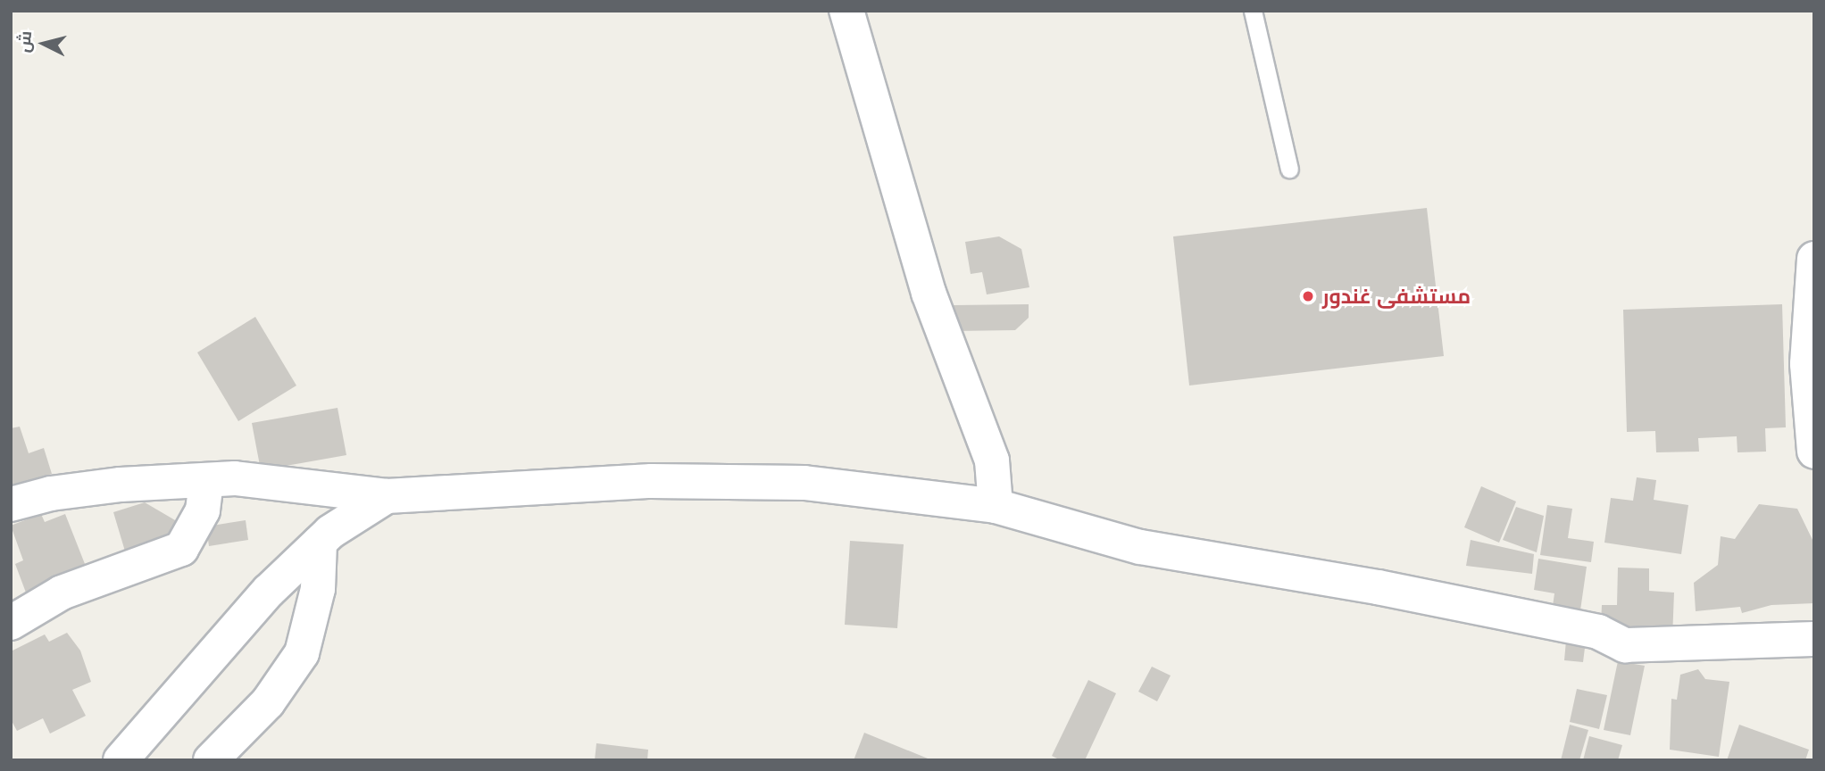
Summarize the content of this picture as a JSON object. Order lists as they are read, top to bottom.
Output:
{
  "places": ["مستشفى غندور"],
  "north": "left"
}
